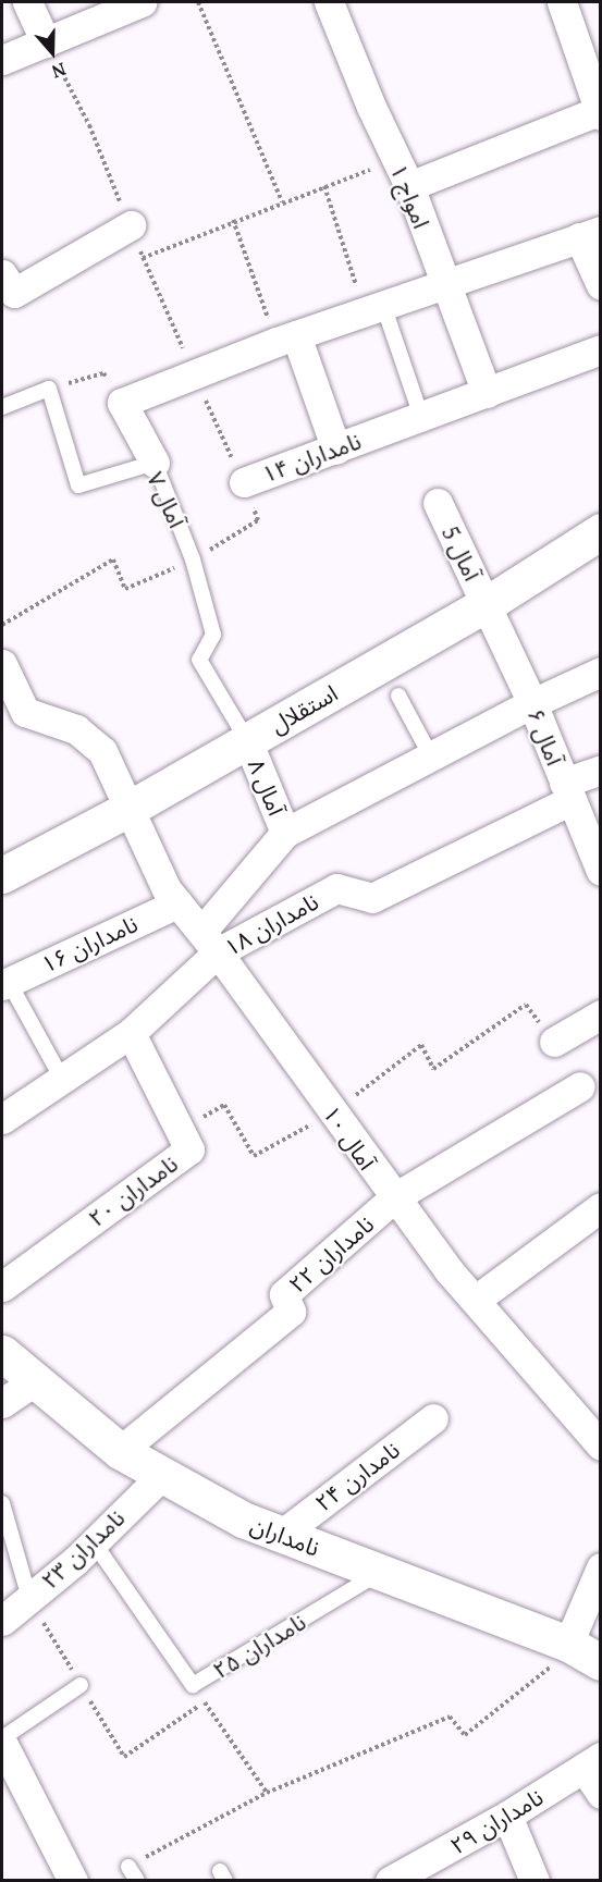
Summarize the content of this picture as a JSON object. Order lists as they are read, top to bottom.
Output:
{
  "streets": {
    "street": [
      "امواج ۱",
      "نامداران ۱۴",
      "آمال 5",
      "استقلال",
      "آمال ۶",
      "آمال ۸",
      "نامداران ۱۸",
      "نامداران ۱۶",
      "آمال ۱۰",
      "نامداران ۲۰",
      "نامداران ۲۲",
      "نامدارن ۲۴",
      "نامداران",
      "نامداران ۲۳",
      "نامداران ۲۹"
    ],
    "lane": ["آمال ۷", "نامداران ۲۵"]
  },
  "crossings": [
    ["امواج ۱", "نامداران ۱۴"],
    ["نامداران ۱۴", "آمال ۷"],
    ["آمال ۷", "استقلال"],
    ["آمال ۷", "آمال ۸"],
    ["آمال 5", "استقلال"],
    ["آمال 5", "آمال ۶"],
    ["استقلال", "آمال ۶"],
    ["استقلال", "آمال ۸"],
    ["استقلال", "آمال ۱۰"],
    ["آمال ۶", "نامداران ۱۸"],
    ["نامداران ۱۸", "آمال ۱۰"],
    ["نامداران ۱۸", "نامداران ۲۰"],
    ["نامداران ۱۶", "آمال ۱۰"],
    ["آمال ۱۰", "نامداران ۲۲"],
    ["نامداران ۲۲", "نامداران"],
    ["نامدارن ۲۴", "نامداران"],
    ["نامداران", "نامداران ۲۳"],
    ["نامداران", "نامداران ۲۵"],
    ["نامداران ۲۳", "نامداران ۲۵"]
  ],
  "north": "bottom"
}
